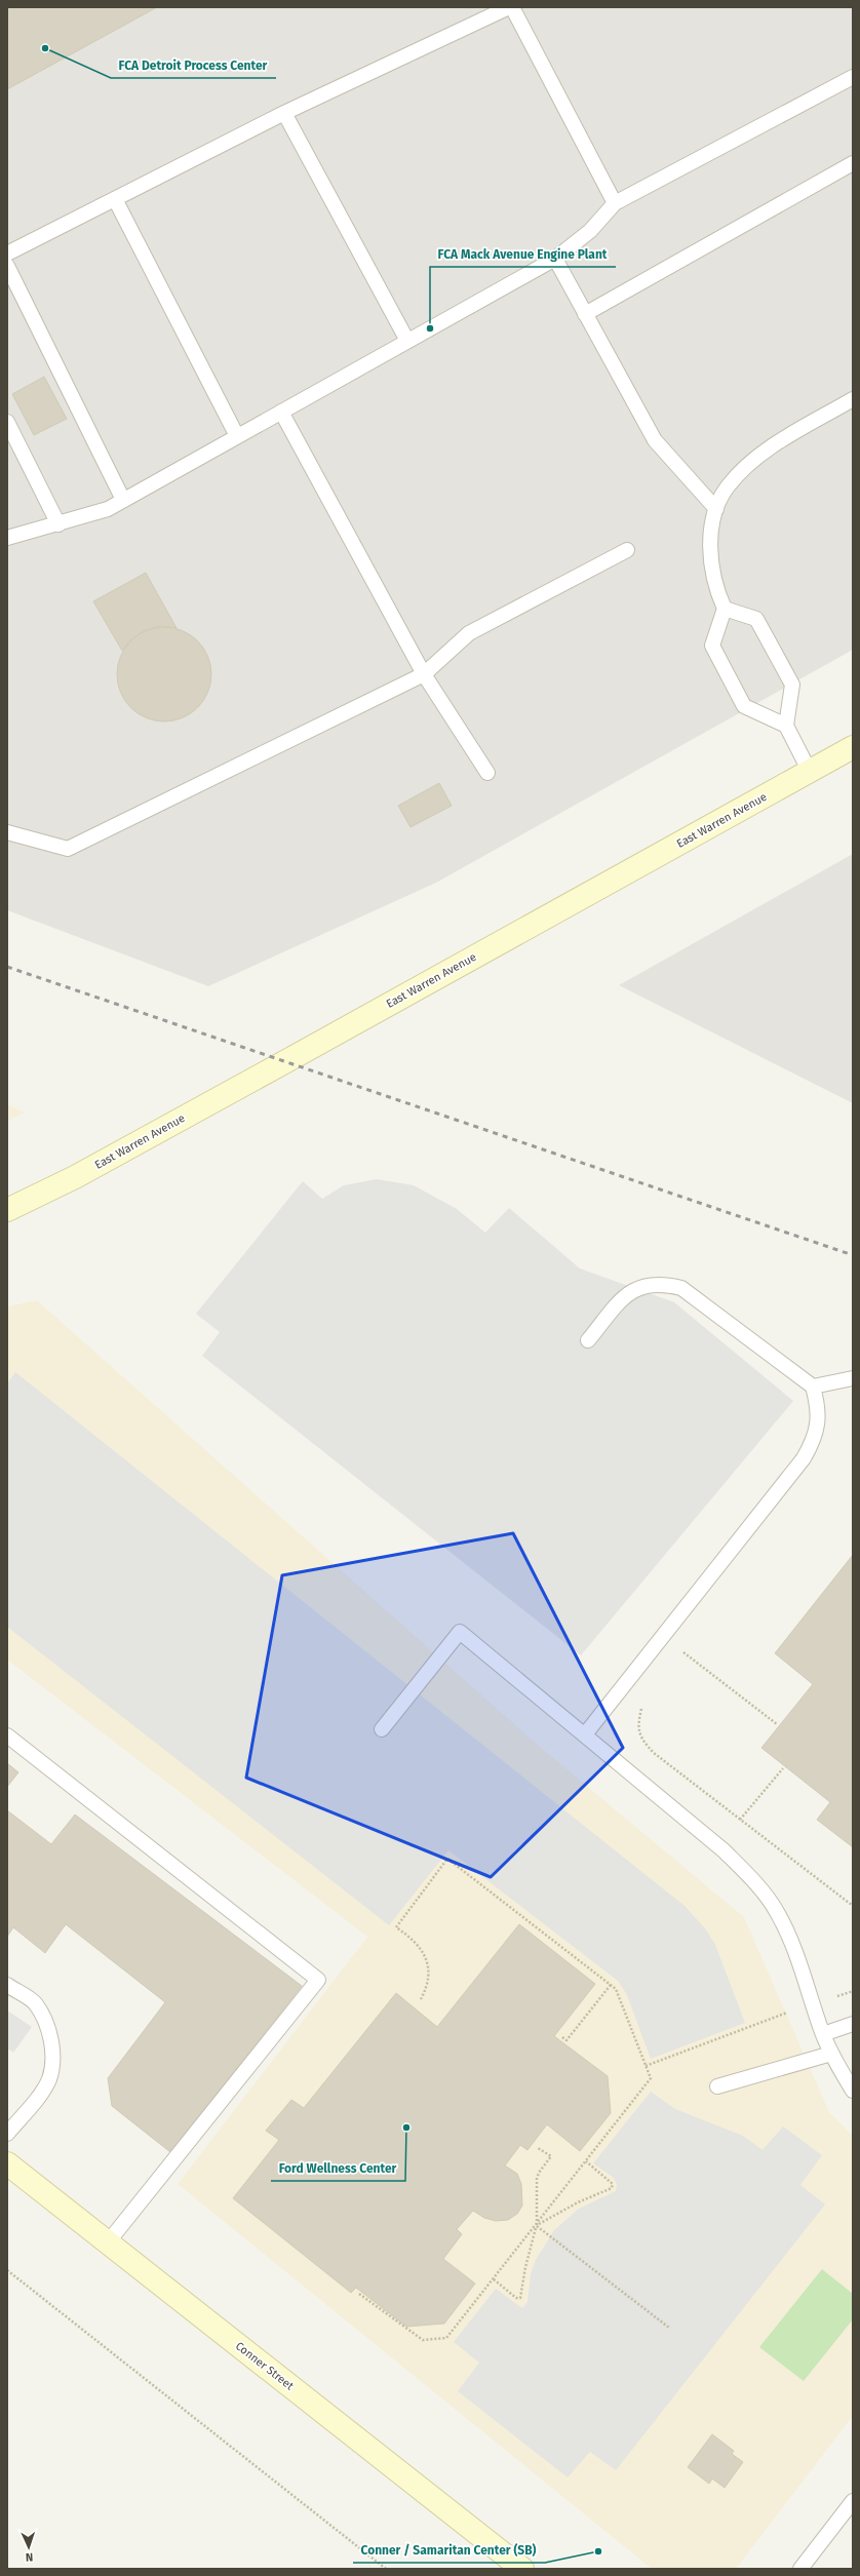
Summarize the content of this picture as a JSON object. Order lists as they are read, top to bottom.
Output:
{
  "streets": {
    "main road": ["East Warren Avenue", "Conner Street"]
  },
  "places": [
    "FCA Detroit Process Center",
    "FCA Mack Avenue Engine Plant",
    "Ford Wellness Center",
    "Conner / Samaritan Center (SB)"
  ],
  "north": "bottom"
}
